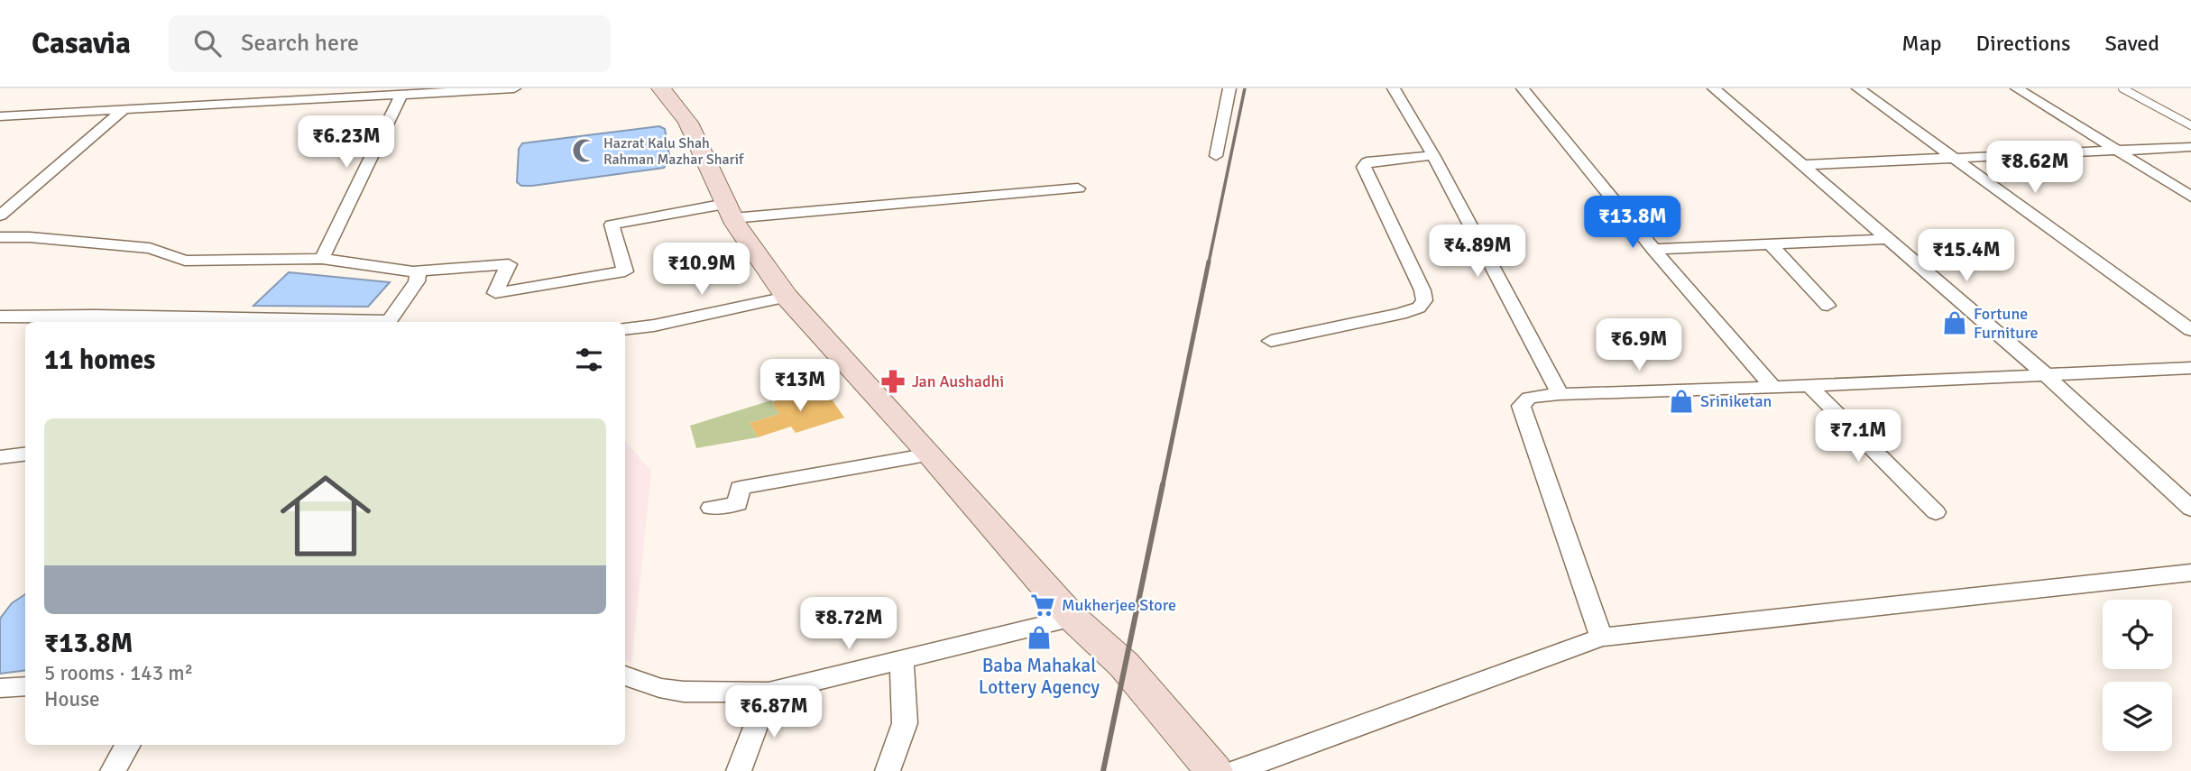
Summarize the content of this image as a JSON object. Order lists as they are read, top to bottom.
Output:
{
  "places": {
    "mosque": ["Hazrat Kalu Shah Rahman Mazhar Sharif"],
    "shop": ["Fortune Furniture", "Sriniketan", "Baba Mahakal Lottery Agency"],
    "pharmacy": ["Jan Aushadhi"],
    "supermarket": ["Mukherjee Store"]
  },
  "page": {
    "header": "Casavia",
    "search": "Search here",
    "nav": ["Map", "Directions", "Saved"],
    "price": [
      "₹6.23M",
      "₹8.62M",
      "₹13.8M",
      "₹4.89M",
      "₹15.4M",
      "₹10.9M",
      "₹6.9M",
      "₹13M",
      "₹7.1M",
      "₹8.72M",
      "₹6.87M"
    ],
    "heading": "11 homes",
    "list": [
      {
        "name": "₹13.8M",
        "note": "5 rooms · 143 m² · House"
      }
    ]
  }
}
